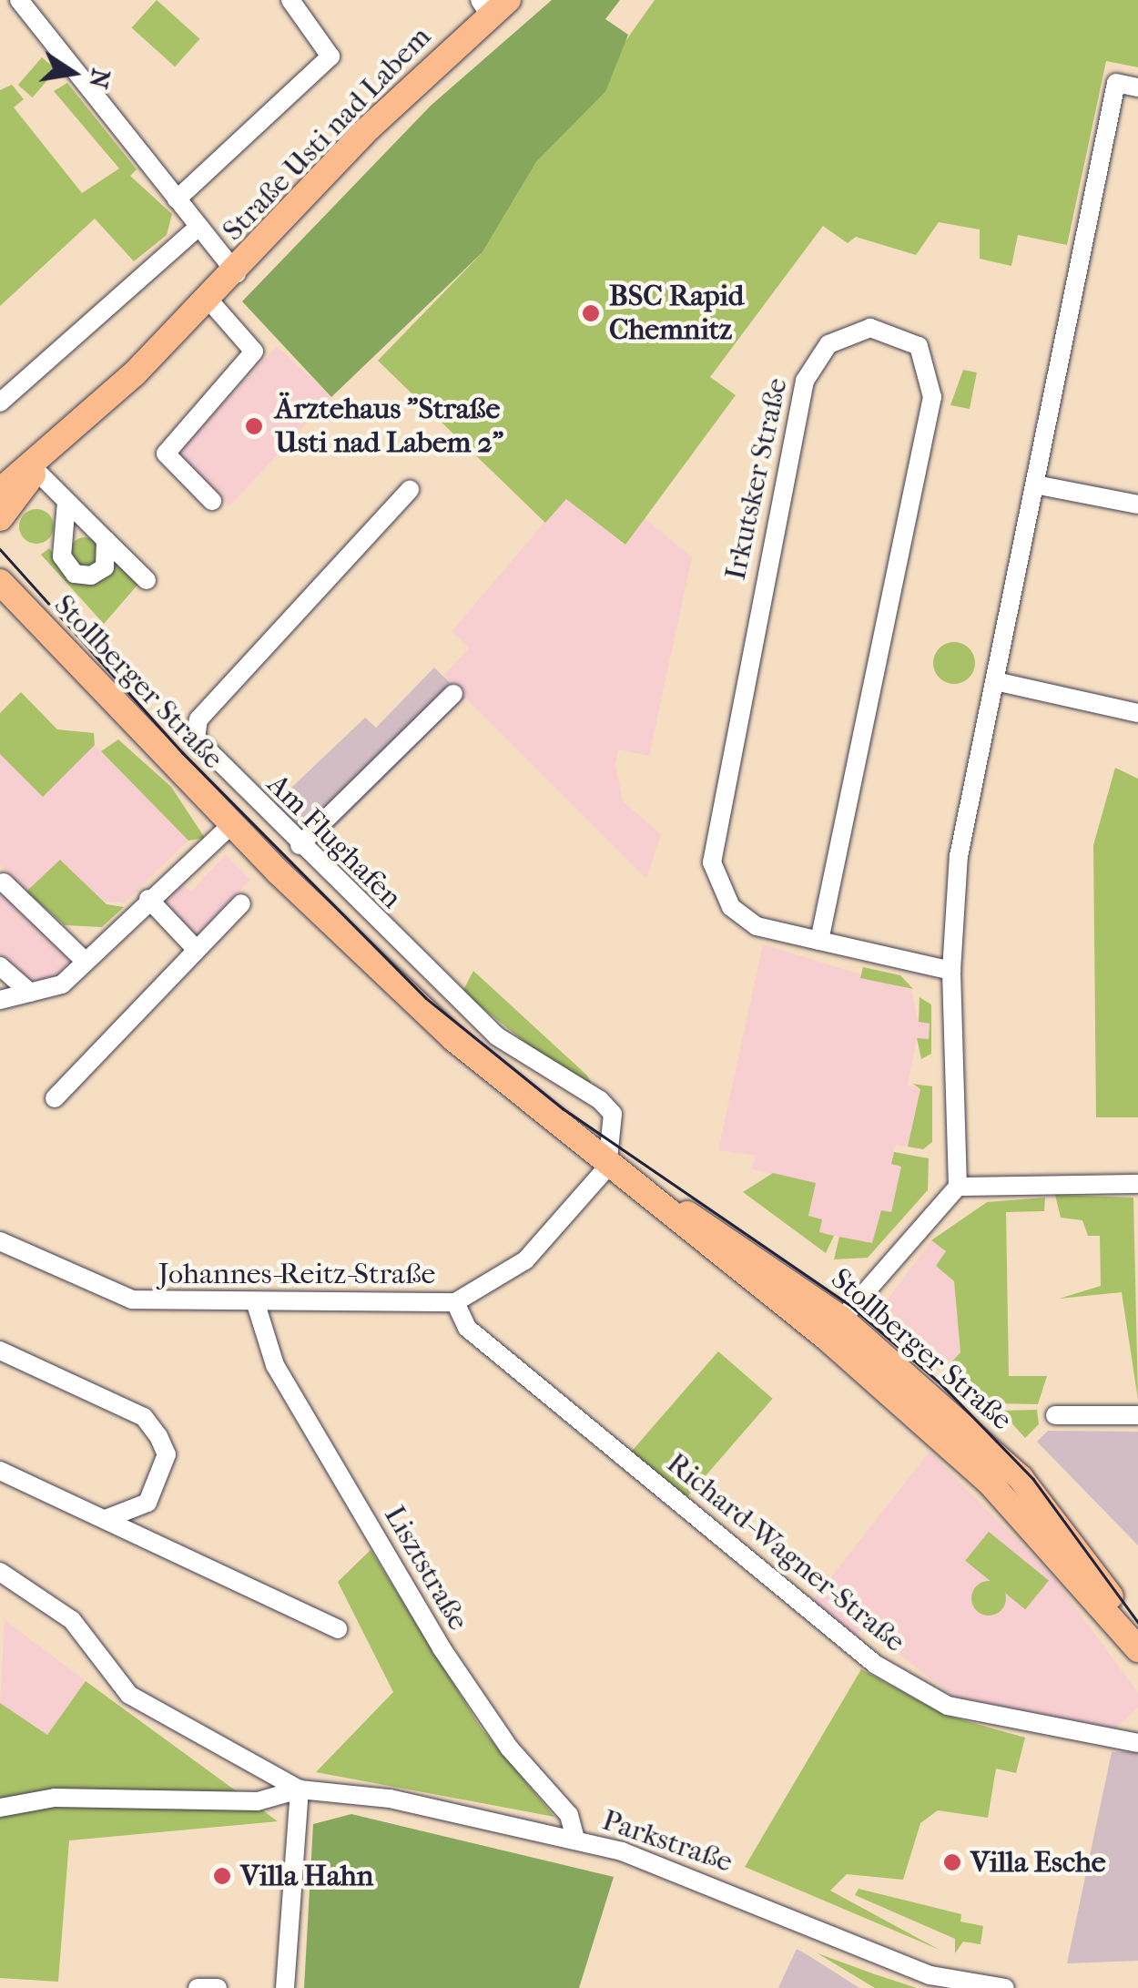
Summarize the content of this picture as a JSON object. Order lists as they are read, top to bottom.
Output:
{
  "streets": {
    "main road": ["Straße Usti nad Labem", "Stollberger Straße"],
    "street": [
      "Irkutsker Straße",
      "Am Flughafen",
      "Johannes-Reitz-Straße",
      "Richard-Wagner-Straße",
      "Lisztstraße",
      "Parkstraße"
    ]
  },
  "crossings": [
    ["Stollberger Straße", "Am Flughafen"],
    ["Stollberger Straße", "Johannes-Reitz-Straße"],
    ["Am Flughafen", "Johannes-Reitz-Straße"],
    ["Johannes-Reitz-Straße", "Richard-Wagner-Straße"],
    ["Johannes-Reitz-Straße", "Lisztstraße"],
    ["Lisztstraße", "Parkstraße"]
  ],
  "places": [
    "BSC Rapid Chemnitz",
    "Ärztehaus \"Straße Usti nad Labem 2\"",
    "Villa Esche",
    "Villa Hahn"
  ],
  "north": "right"
}
